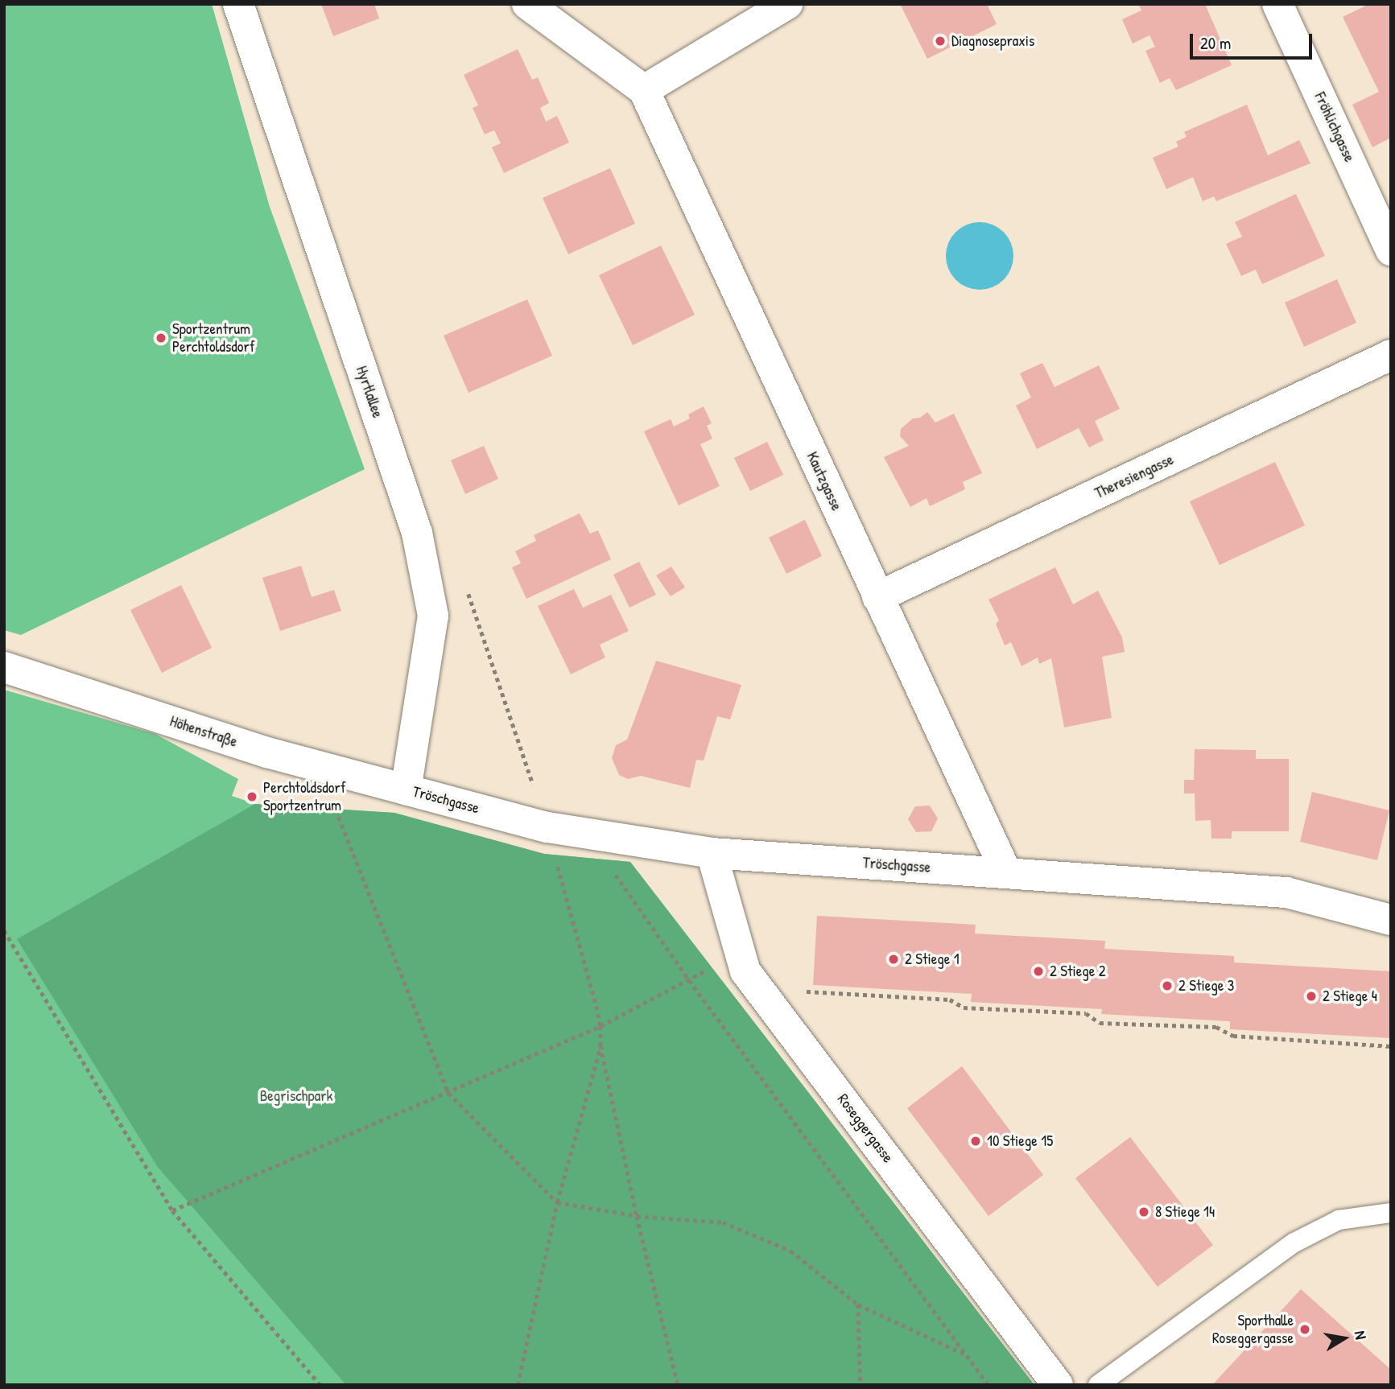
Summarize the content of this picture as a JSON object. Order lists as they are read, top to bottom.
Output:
{
  "streets": {
    "street": [
      "Fröhlichgasse",
      "Hyrtlallee",
      "Theresiengasse",
      "Kautzgasse",
      "Höhenstraße",
      "Tröschgasse",
      "Roseggergasse"
    ]
  },
  "crossings": [
    ["Hyrtlallee", "Höhenstraße"],
    ["Hyrtlallee", "Tröschgasse"],
    ["Theresiengasse", "Kautzgasse"],
    ["Kautzgasse", "Tröschgasse"],
    ["Höhenstraße", "Tröschgasse"],
    ["Tröschgasse", "Roseggergasse"]
  ],
  "parks": ["Begrischpark"],
  "places": [
    "Diagnosepraxis",
    "Sportzentrum Perchtoldsdorf",
    "Perchtoldsdorf Sportzentrum",
    "2 Stiege 1",
    "2 Stiege 2",
    "2 Stiege 3",
    "2 Stiege 4",
    "10 Stiege 15",
    "8 Stiege 14",
    "Sporthalle Roseggergasse"
  ],
  "scale_bar": "20 m",
  "north": "right"
}
